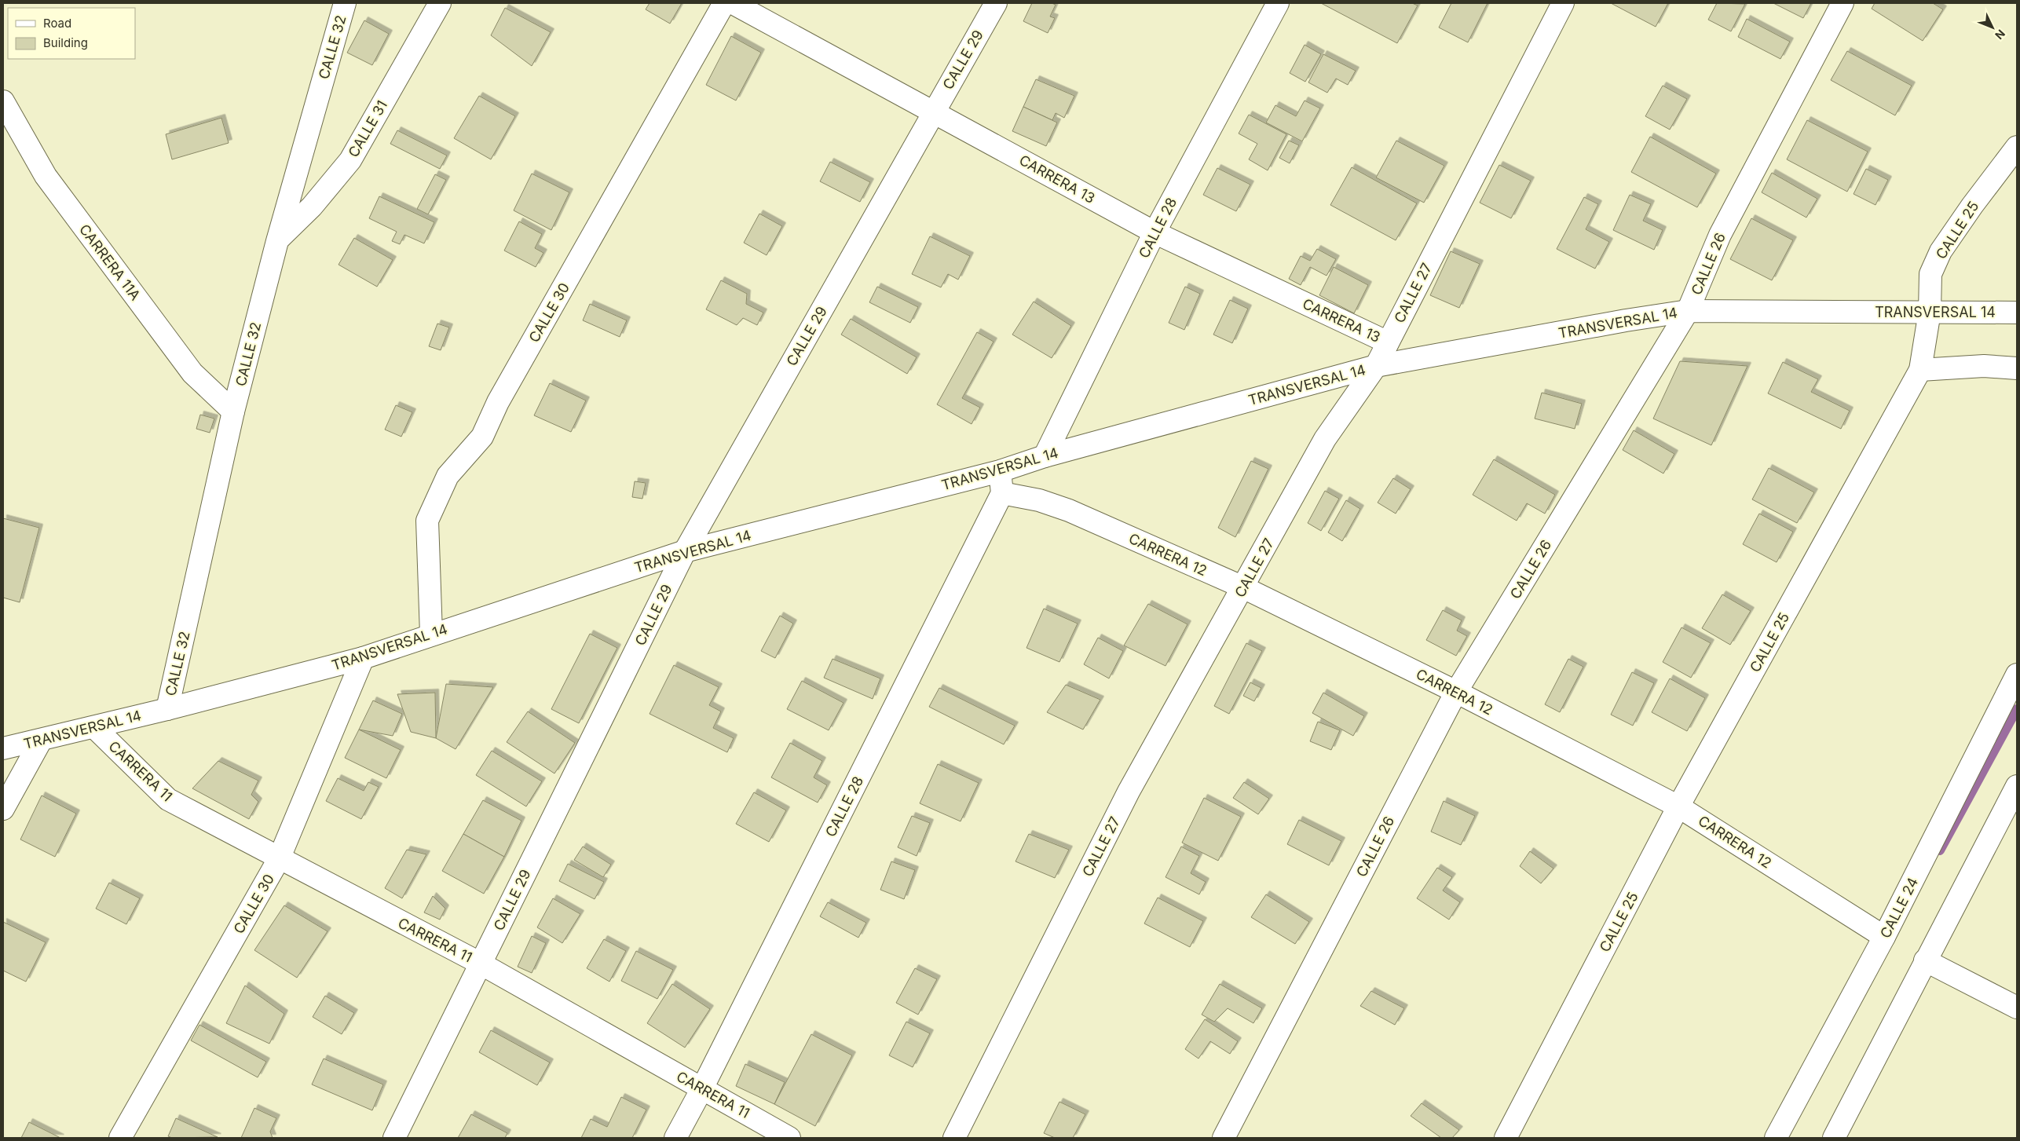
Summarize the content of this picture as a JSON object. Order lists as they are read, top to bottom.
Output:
{
  "streets": {
    "street": [
      "CALLE 32",
      "CALLE 29",
      "CALLE 31",
      "CARRERA 13",
      "CALLE 28",
      "CALLE 25",
      "CARRERA 11A",
      "CALLE 26",
      "CALLE 27",
      "TRANSVERSAL 14",
      "CALLE 30",
      "CARRERA 12",
      "CARRERA 11",
      "CALLE 24"
    ]
  },
  "crossings": [
    ["CALLE 32", "CALLE 31"],
    ["CALLE 32", "CARRERA 11A"],
    ["CALLE 32", "TRANSVERSAL 14"],
    ["CALLE 29", "CARRERA 13"],
    ["CALLE 29", "TRANSVERSAL 14"],
    ["CALLE 29", "CARRERA 11"],
    ["CARRERA 13", "CALLE 28"],
    ["CARRERA 13", "CALLE 27"],
    ["CALLE 28", "TRANSVERSAL 14"],
    ["CALLE 28", "CARRERA 12"],
    ["CALLE 28", "CARRERA 11"],
    ["CALLE 25", "TRANSVERSAL 14"],
    ["CALLE 25", "CARRERA 12"],
    ["CALLE 26", "TRANSVERSAL 14"],
    ["CALLE 26", "CARRERA 12"],
    ["CALLE 27", "TRANSVERSAL 14"],
    ["CALLE 27", "CARRERA 12"],
    ["TRANSVERSAL 14", "CALLE 30"],
    ["TRANSVERSAL 14", "CARRERA 11"],
    ["CALLE 30", "CARRERA 11"],
    ["CARRERA 12", "CALLE 24"]
  ],
  "legend": ["Road", "Building"],
  "north": "bottom right"
}
